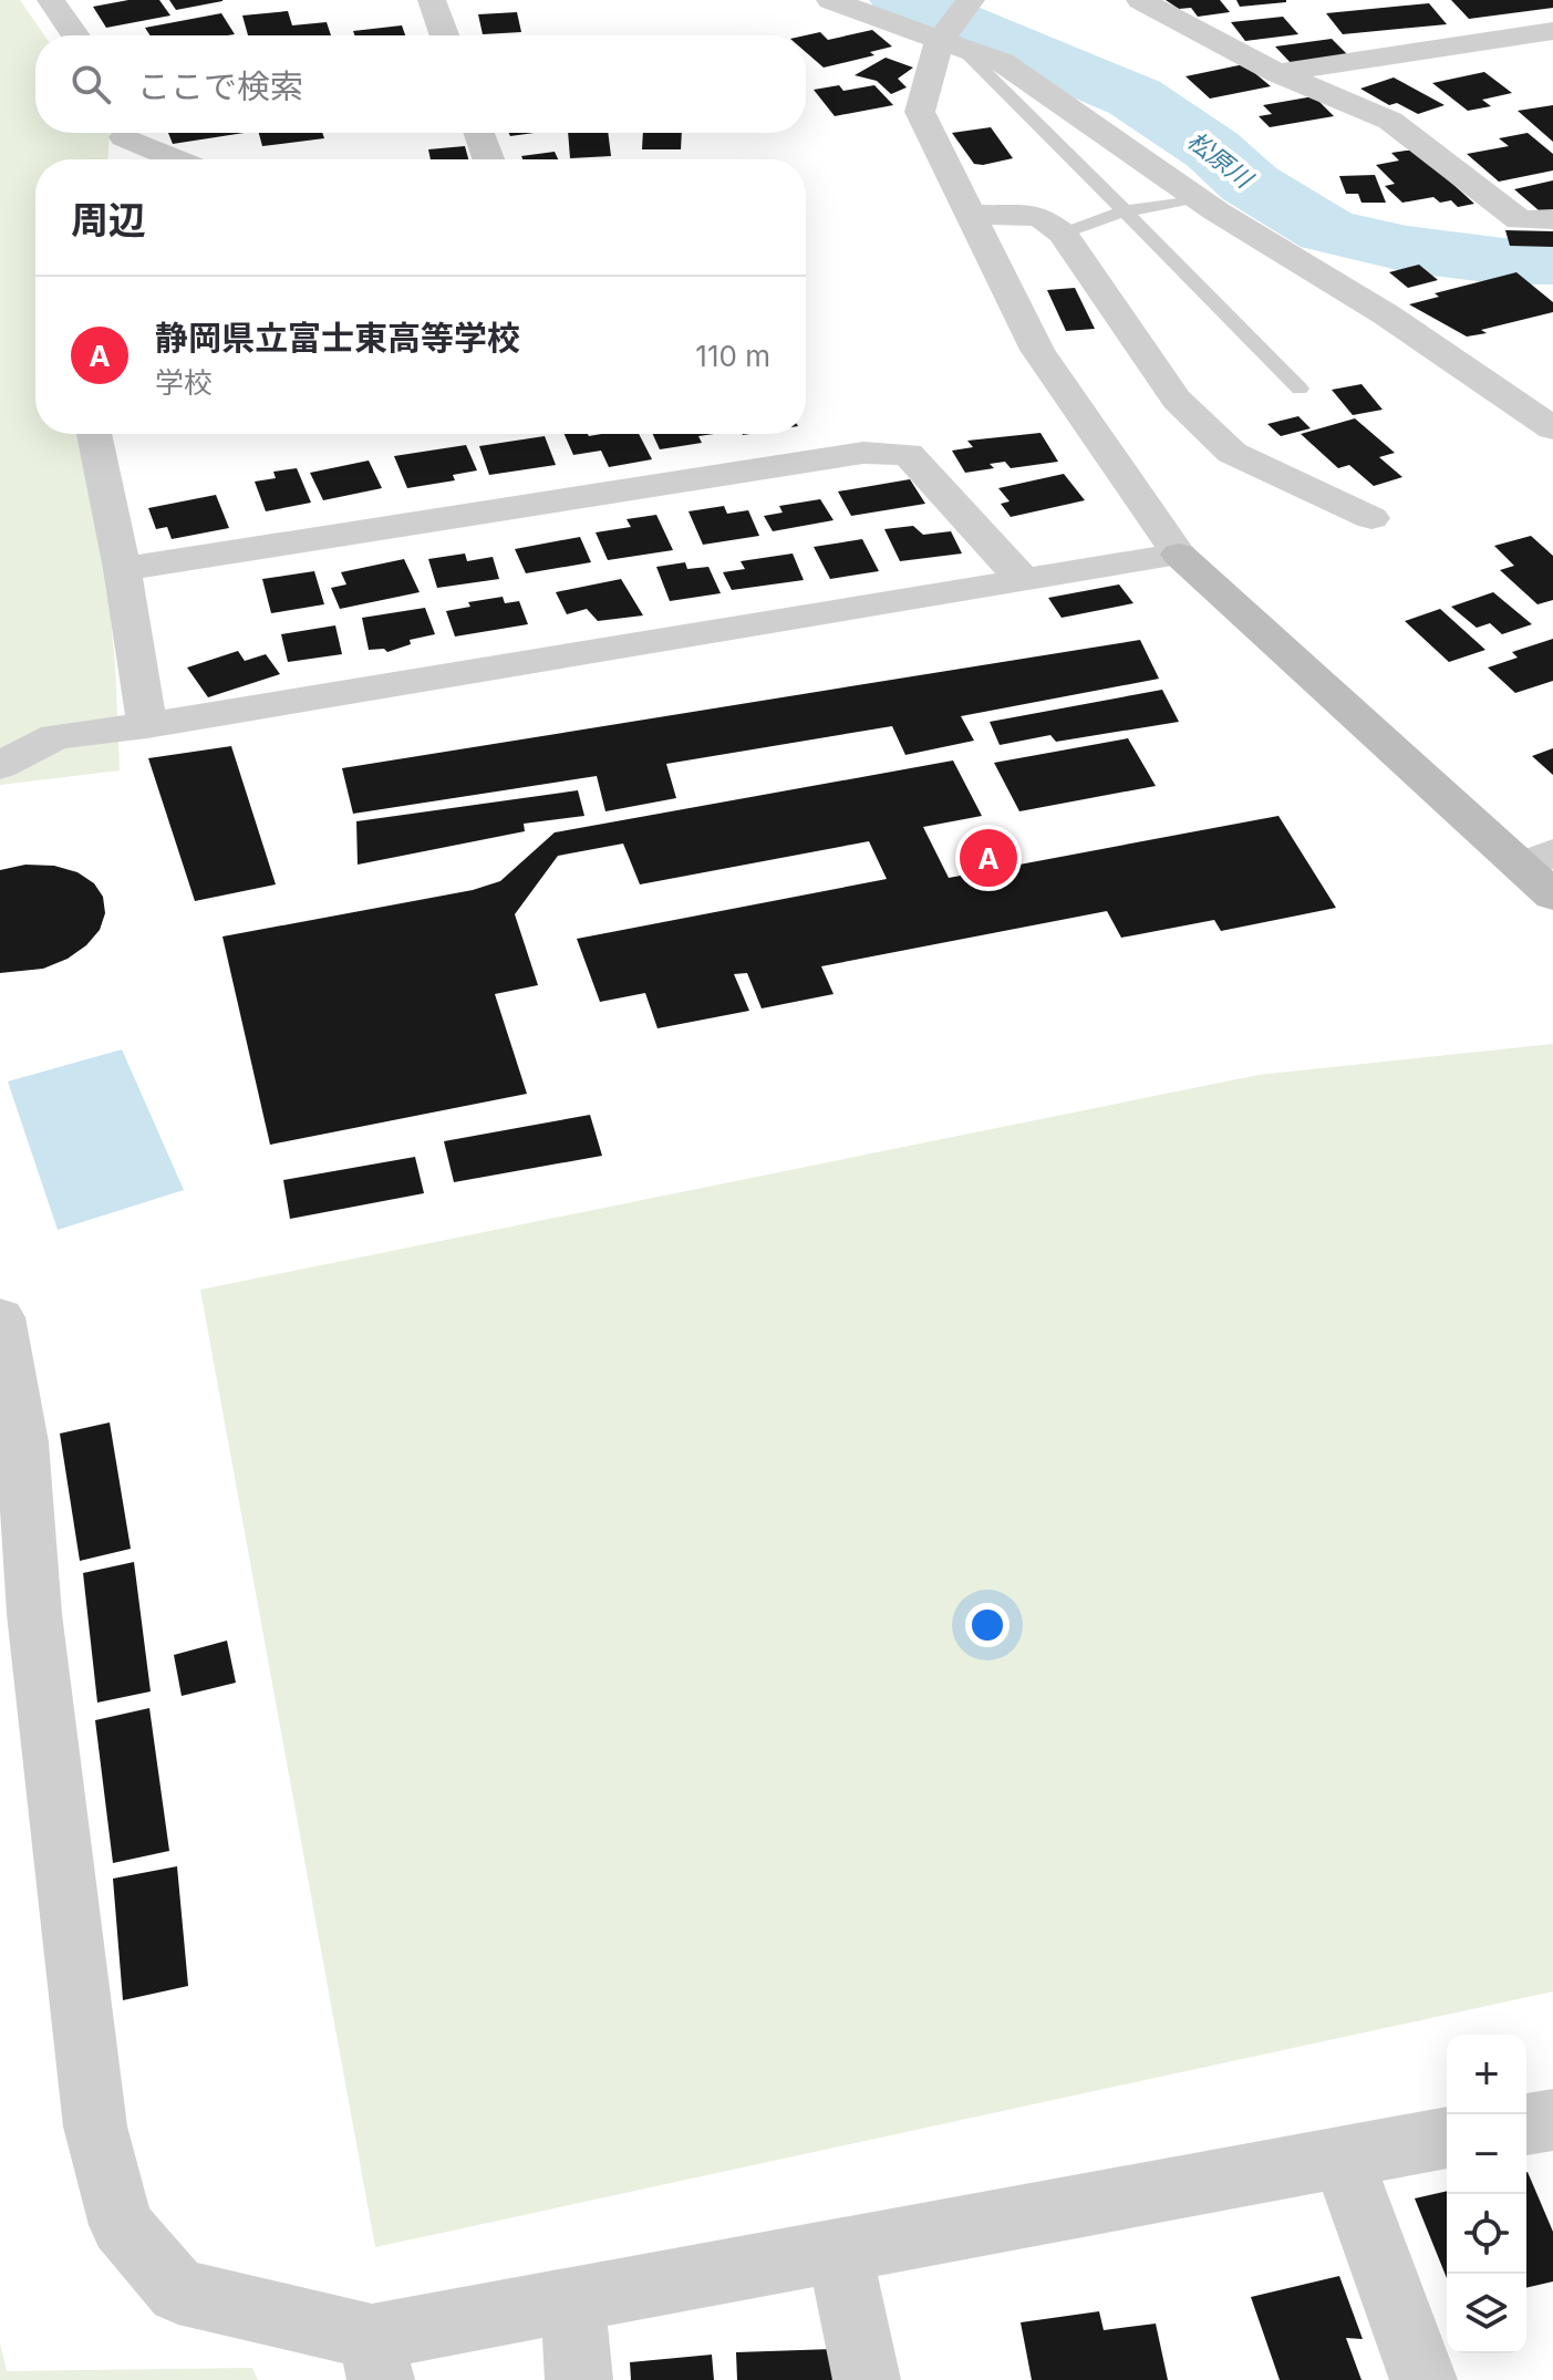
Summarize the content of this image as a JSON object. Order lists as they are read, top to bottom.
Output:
{
  "water": ["松原川"],
  "page": {
    "search": "ここで検索",
    "heading": "周辺",
    "list": [
      {
        "mark": "A",
        "name": "静岡県立富士東高等学校",
        "note": "学校",
        "value": "110 m"
      }
    ],
    "pins": "A",
    "map_buttons": ["+", "−"]
  }
}
